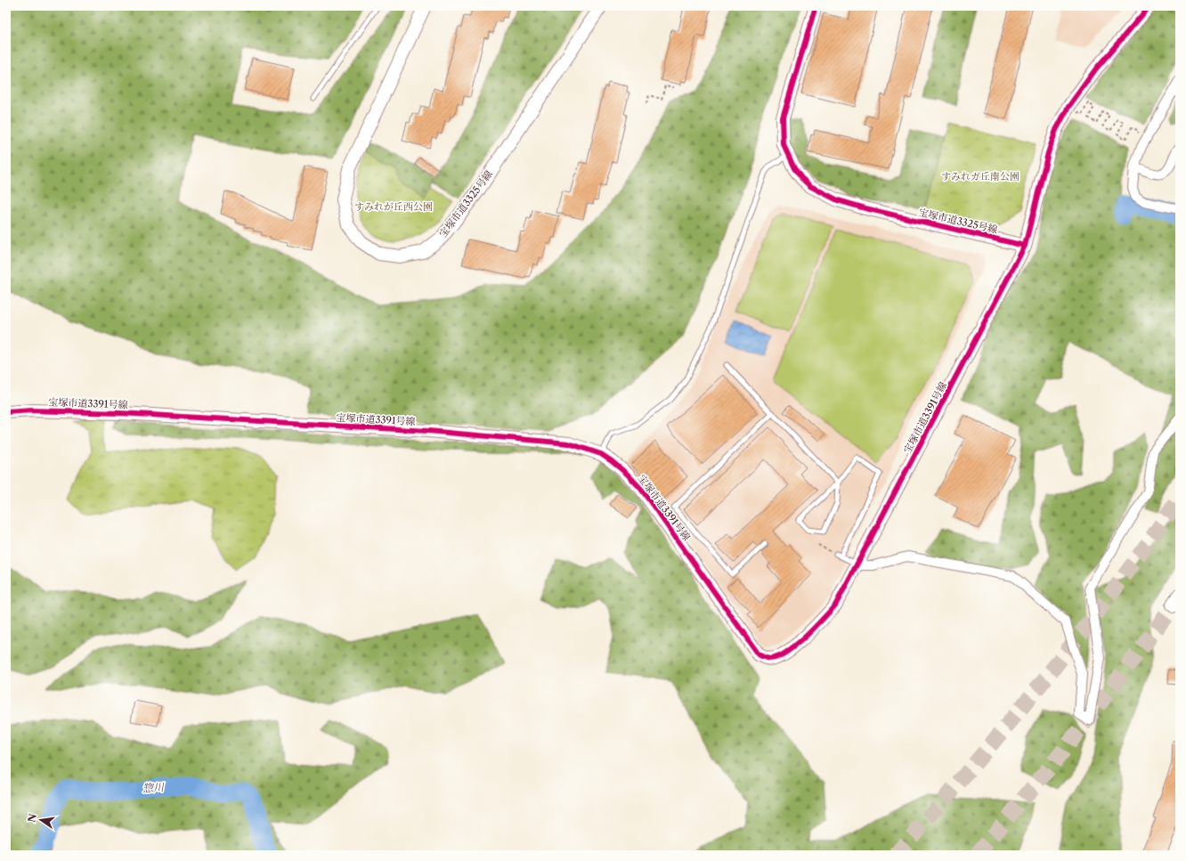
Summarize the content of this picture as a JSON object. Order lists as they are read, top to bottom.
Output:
{
  "streets": {
    "street": ["宝塚市道3325号線", "宝塚市道3391号線"]
  },
  "crossings": [
    ["宝塚市道3325号線", "宝塚市道3391号線"]
  ],
  "water": ["惣川"],
  "parks": ["すみれガ丘南公園", "すみれが丘西公園"],
  "north": "left"
}
